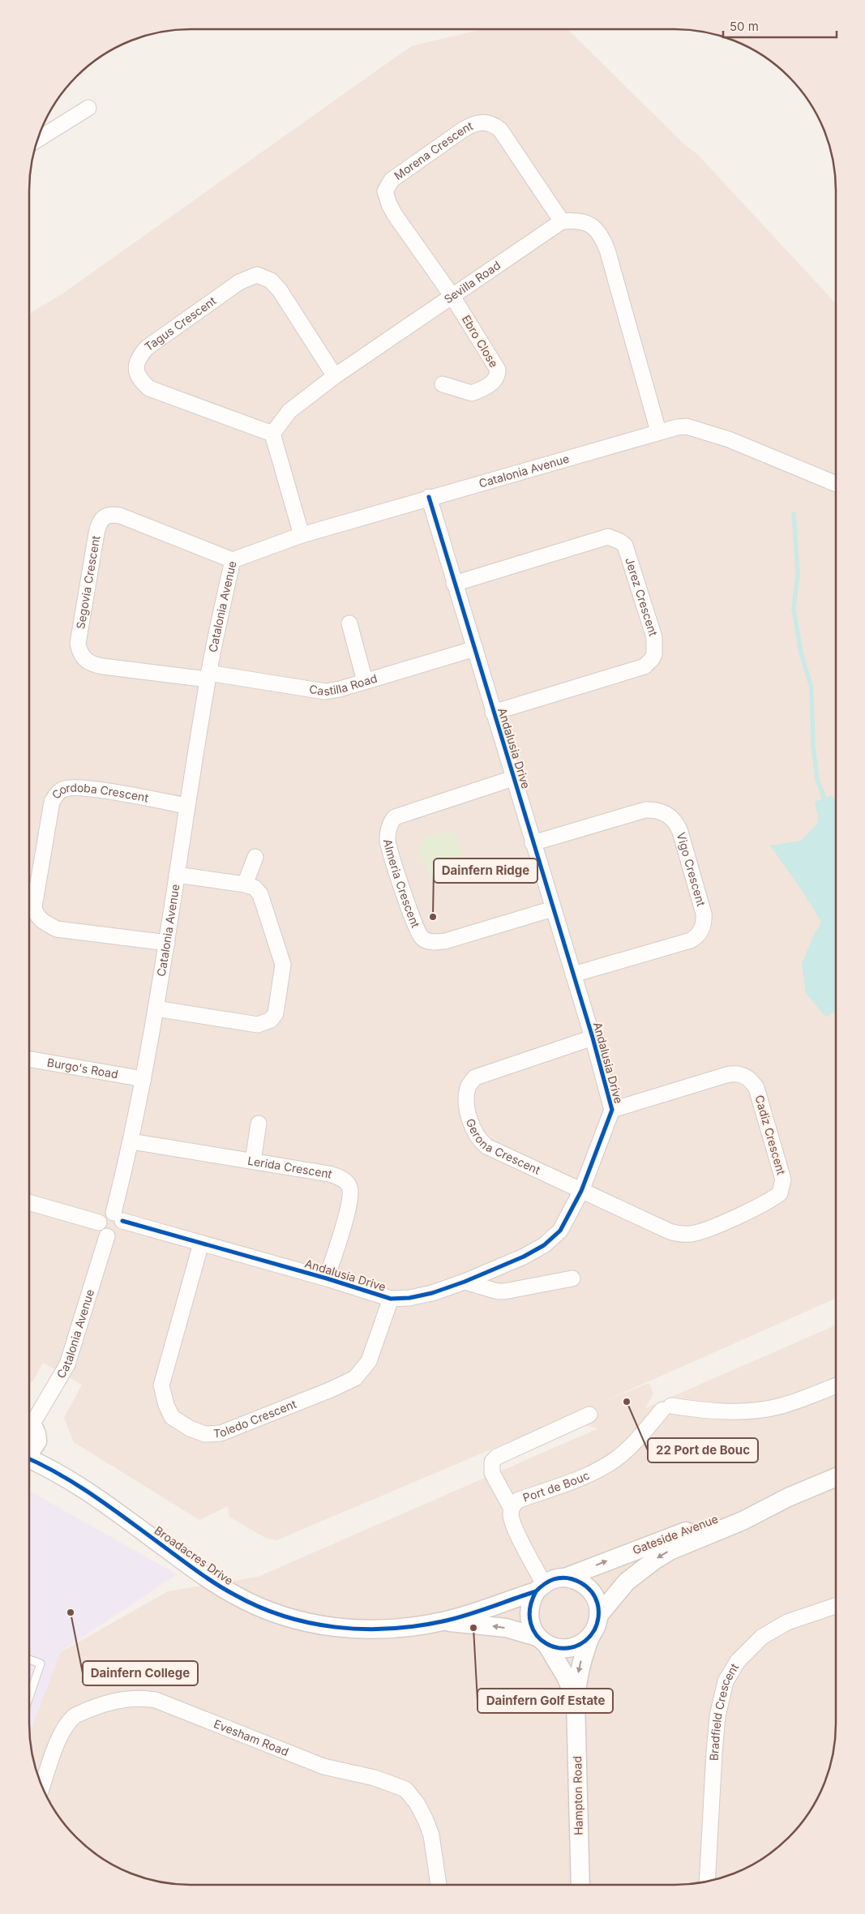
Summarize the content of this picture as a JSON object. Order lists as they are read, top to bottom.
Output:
{
  "streets": {
    "street": [
      "Morena Crescent",
      "Sevilla Road",
      "Tagus Crescent",
      "Ebro Close",
      "Catalonia Avenue",
      "Segovia Crescent",
      "Jerez Crescent",
      "Castilla Road",
      "Andalusia Drive",
      "Cordoba Crescent",
      "Vigo Crescent",
      "Almeria Crescent",
      "Burgo's Road",
      "Cadiz Crescent",
      "Gerona Crescent",
      "Lerida Crescent",
      "Toledo Crescent",
      "Port de Bouc",
      "Gateside Avenue",
      "Broadacres Drive",
      "Bradfield Crescent",
      "Evesham Road",
      "Hampton Road"
    ]
  },
  "crossings": [
    ["Morena Crescent", "Sevilla Road"],
    ["Morena Crescent", "Ebro Close"],
    ["Sevilla Road", "Tagus Crescent"],
    ["Sevilla Road", "Ebro Close"],
    ["Catalonia Avenue", "Segovia Crescent"],
    ["Catalonia Avenue", "Castilla Road"],
    ["Catalonia Avenue", "Andalusia Drive"],
    ["Catalonia Avenue", "Cordoba Crescent"],
    ["Catalonia Avenue", "Burgo's Road"],
    ["Catalonia Avenue", "Lerida Crescent"],
    ["Catalonia Avenue", "Broadacres Drive"],
    ["Segovia Crescent", "Castilla Road"],
    ["Jerez Crescent", "Andalusia Drive"],
    ["Castilla Road", "Andalusia Drive"],
    ["Andalusia Drive", "Vigo Crescent"],
    ["Andalusia Drive", "Almeria Crescent"],
    ["Andalusia Drive", "Cadiz Crescent"],
    ["Andalusia Drive", "Gerona Crescent"],
    ["Andalusia Drive", "Lerida Crescent"],
    ["Andalusia Drive", "Toledo Crescent"],
    ["Cadiz Crescent", "Gerona Crescent"],
    ["Port de Bouc", "Gateside Avenue"],
    ["Port de Bouc", "Broadacres Drive"],
    ["Port de Bouc", "Hampton Road"],
    ["Gateside Avenue", "Broadacres Drive"],
    ["Gateside Avenue", "Hampton Road"],
    ["Broadacres Drive", "Hampton Road"]
  ],
  "places": [
    "Dainfern Ridge",
    "22 Port de Bouc",
    "Dainfern College",
    "Dainfern Golf Estate"
  ],
  "scale_bar": "50 m"
}
